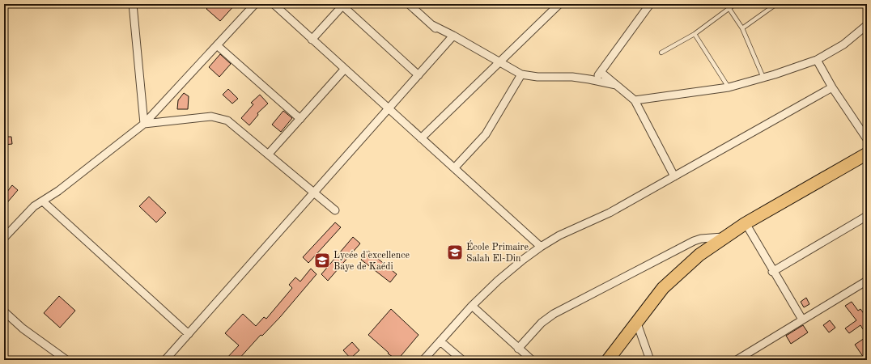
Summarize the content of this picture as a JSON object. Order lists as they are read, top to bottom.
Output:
{
  "places": {
    "school or university": ["École Primaire Salah El-Din", "Lycée d'excellence Baye de Kaédi"]
  }
}
